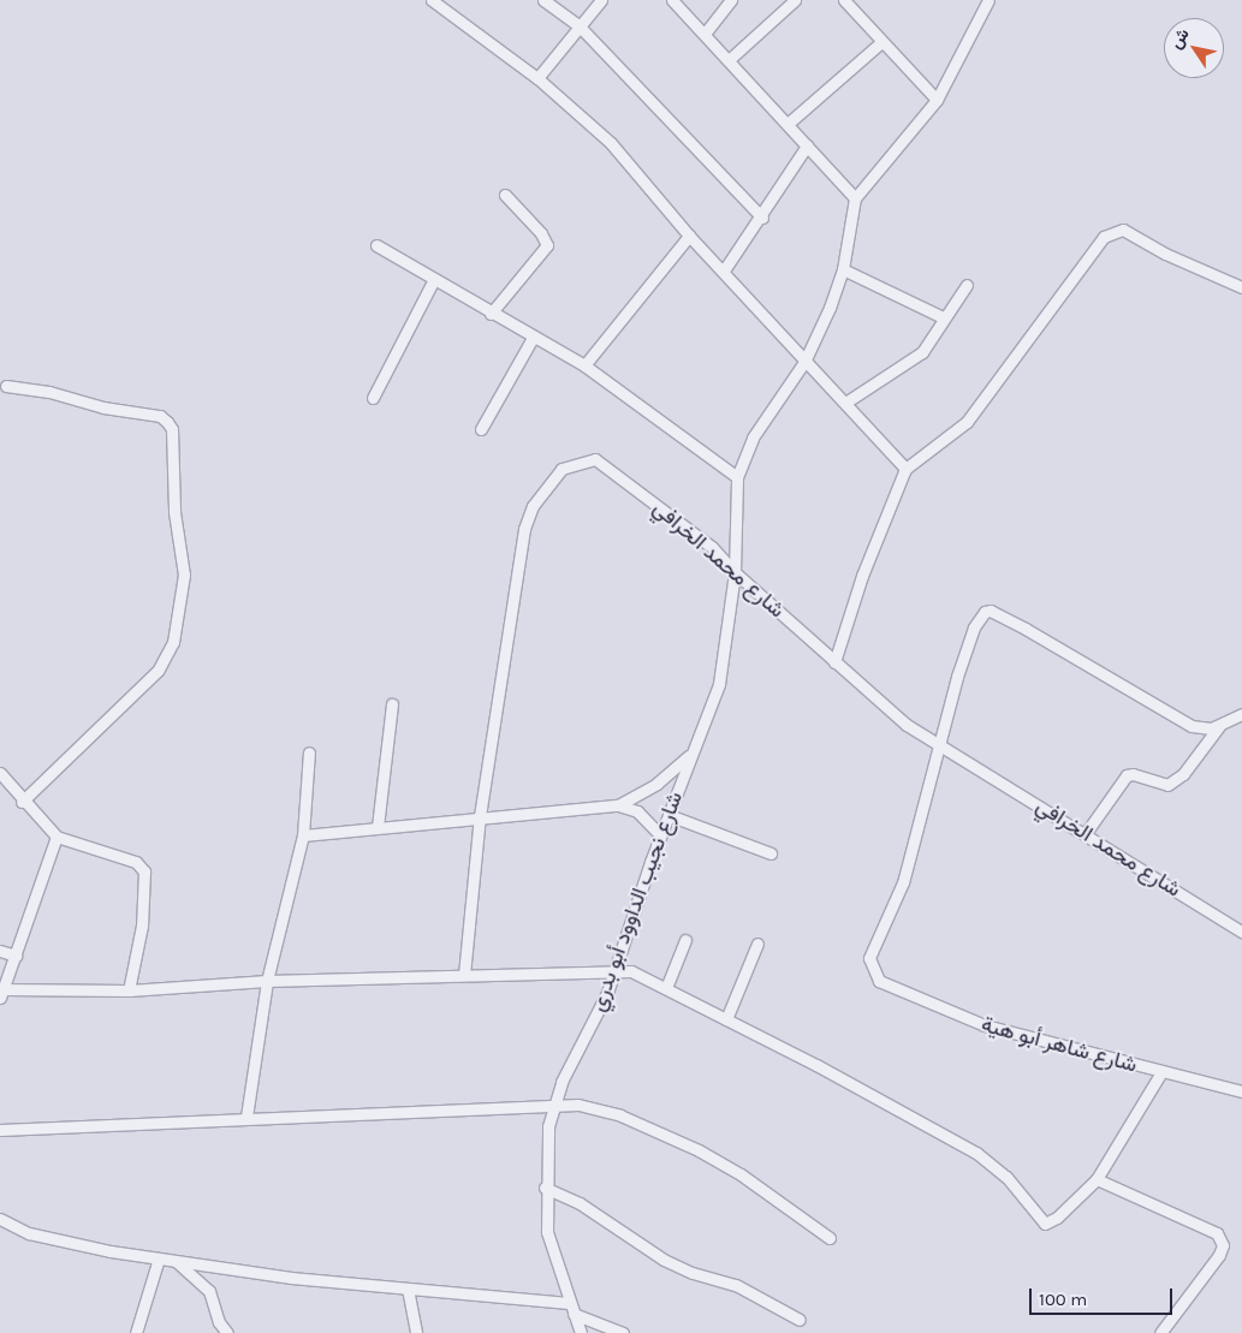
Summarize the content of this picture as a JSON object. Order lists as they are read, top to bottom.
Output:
{
  "streets": {
    "street": ["شارع محمد الخرافي", "شارع نجيب الداوود أبو بدري", "شارع شاهر أبو هية"]
  },
  "crossings": [
    ["شارع محمد الخرافي", "شارع نجيب الداوود أبو بدري"],
    ["شارع محمد الخرافي", "شارع شاهر أبو هية"]
  ],
  "scale_bar": "100 m",
  "north": "top left"
}
